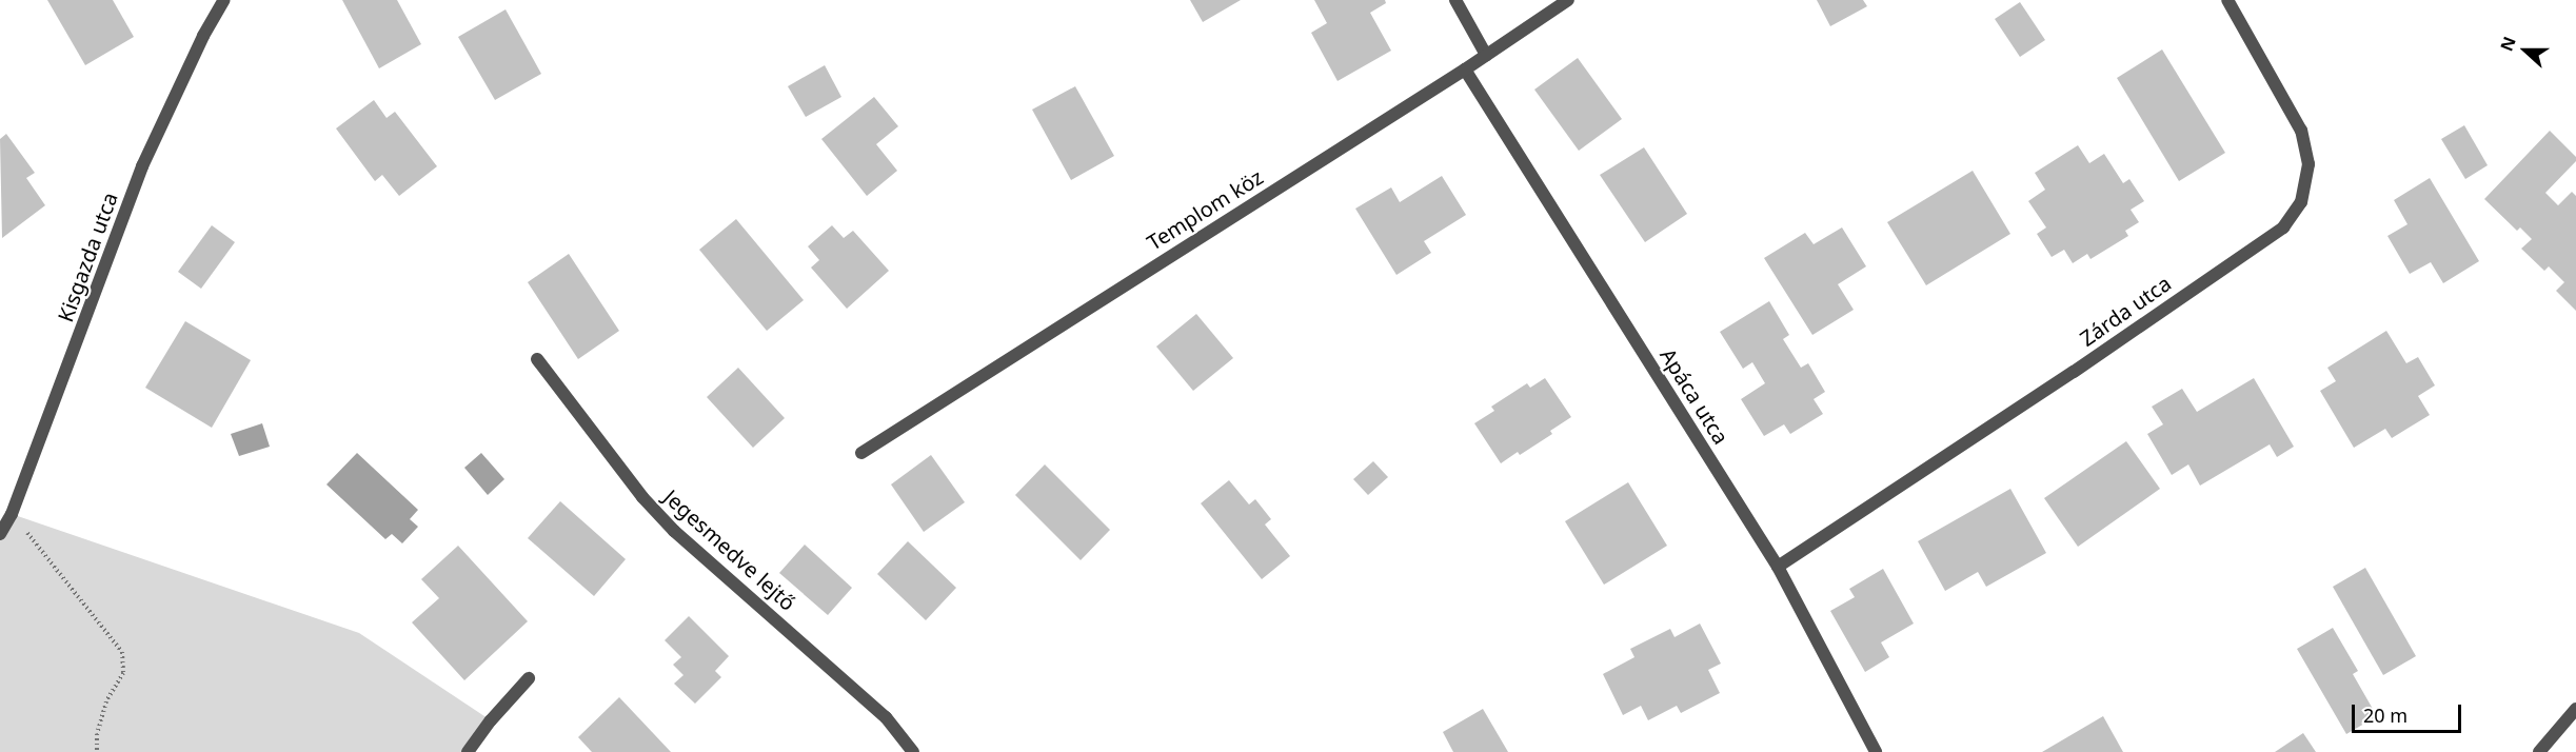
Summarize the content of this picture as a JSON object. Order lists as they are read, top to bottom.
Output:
{
  "streets": {
    "street": [
      "Templom köz",
      "Kisgazda utca",
      "Zárda utca",
      "Apáca utca",
      "Jegesmedve lejtő"
    ]
  },
  "crossings": [
    ["Templom köz", "Apáca utca"],
    ["Zárda utca", "Apáca utca"]
  ],
  "scale_bar": "20 m",
  "north": "left"
}
